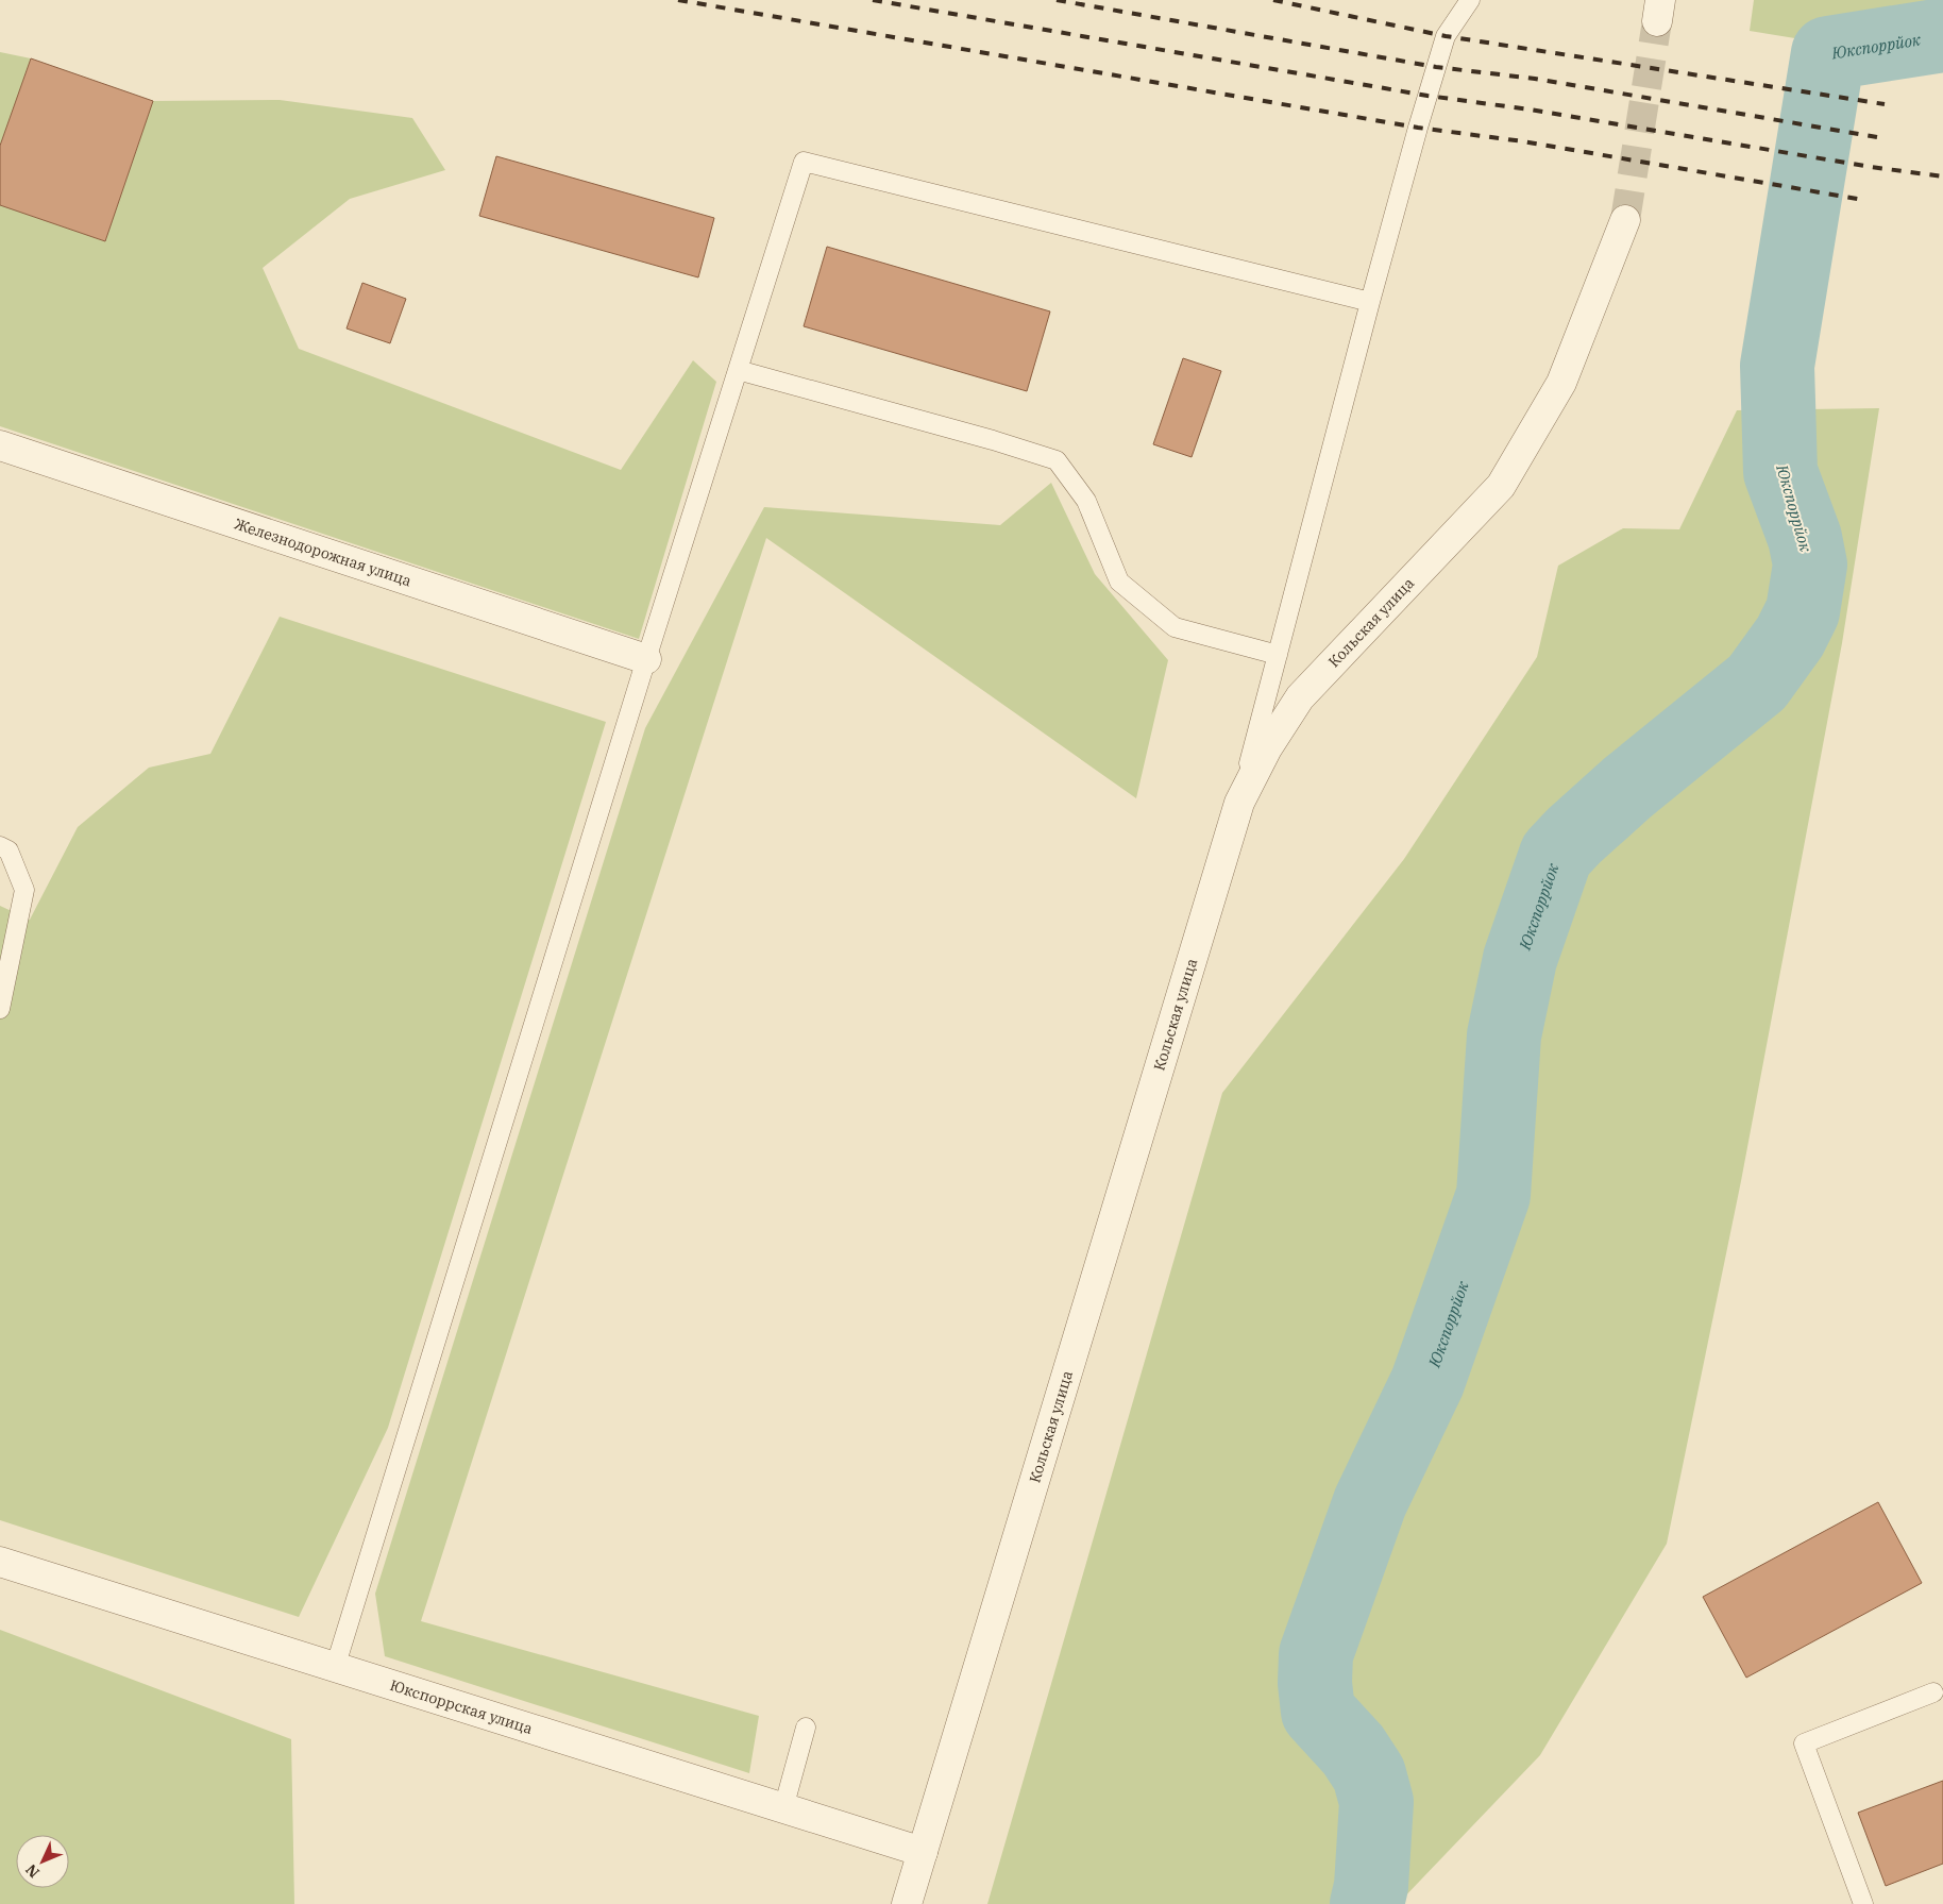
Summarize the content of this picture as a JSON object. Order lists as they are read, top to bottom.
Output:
{
  "streets": {
    "street": ["Железнодорожная улица", "Кольская улица", "Юкспоррская улица"]
  },
  "crossings": [
    ["Кольская улица", "Юкспоррская улица"]
  ],
  "water": ["Юкспоррйок"],
  "north": "bottom left"
}
